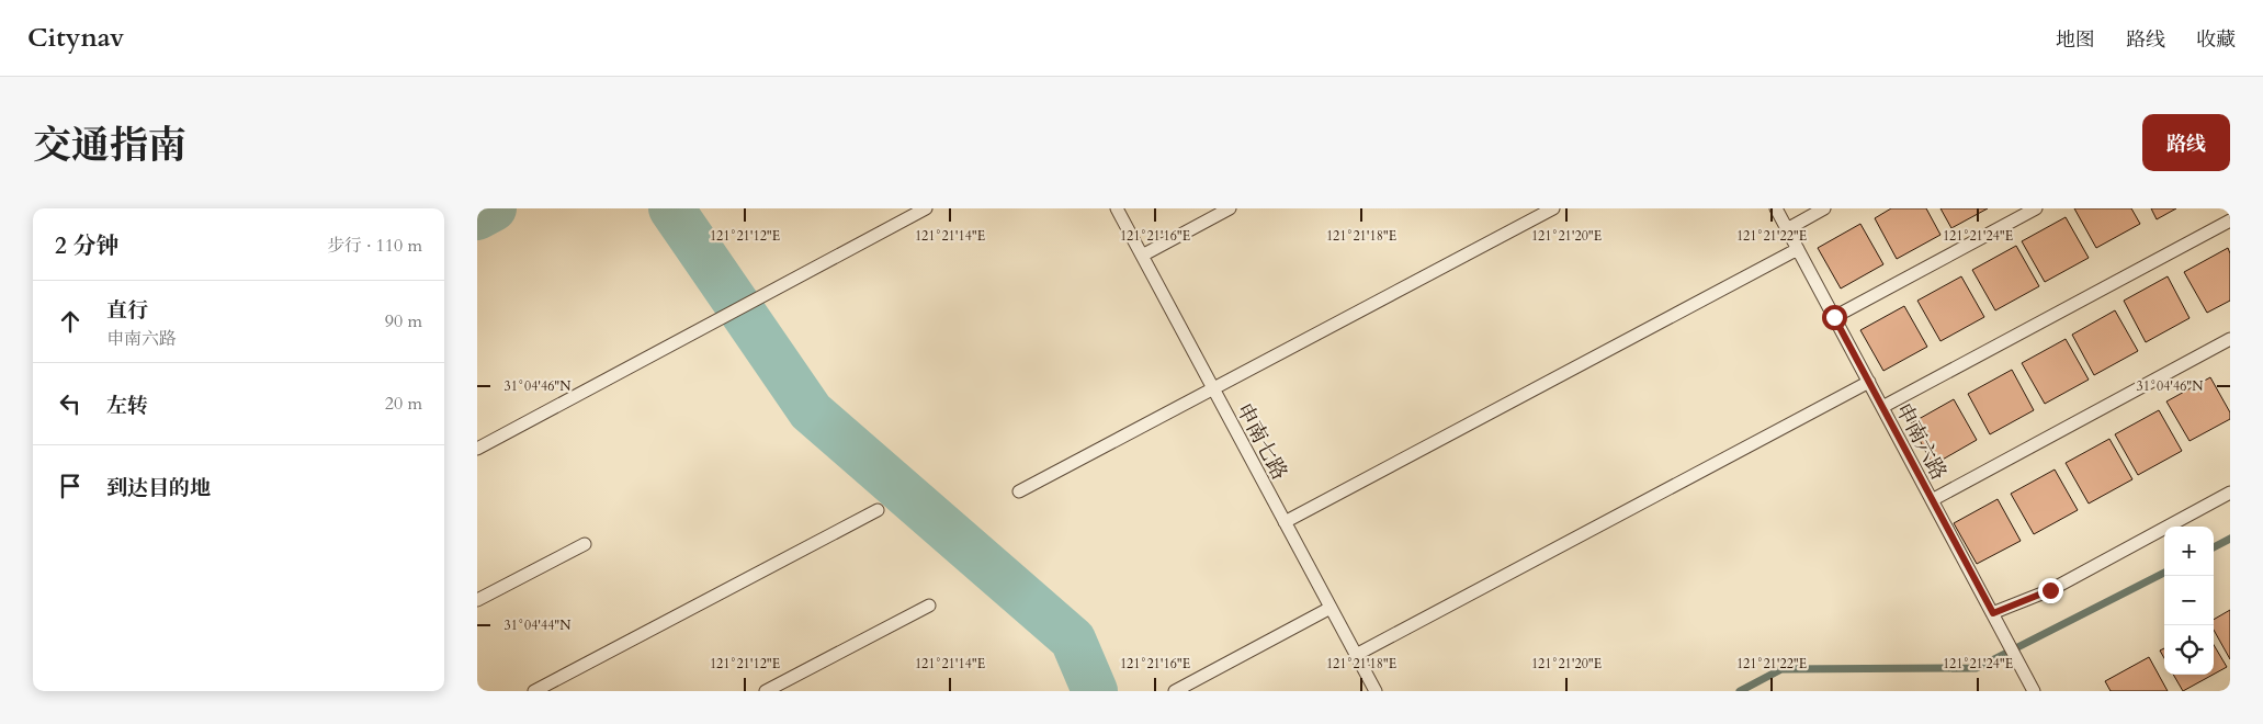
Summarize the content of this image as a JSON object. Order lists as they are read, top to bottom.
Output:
{
  "streets": {
    "lane": ["申南七路", "申南六路"]
  },
  "page": {
    "header": "Citynav",
    "nav": ["地图", "路线", "收藏"],
    "title": "交通指南",
    "buttons": "路线",
    "heading": ["2 分钟", "步行 · 110 m"],
    "list": [
      ["直行", "申南六路", "90 m"],
      ["左转", "20 m"],
      "到达目的地"
    ],
    "map_buttons": ["+", "−"]
  },
  "coordinates": [
    "121°21'12\"E",
    "121°21'14\"E",
    "121°21'16\"E",
    "121°21'18\"E",
    "121°21'20\"E",
    "121°21'22\"E",
    "121°21'24\"E",
    "31°04'46\"N",
    "31°04'44\"N"
  ]
}
